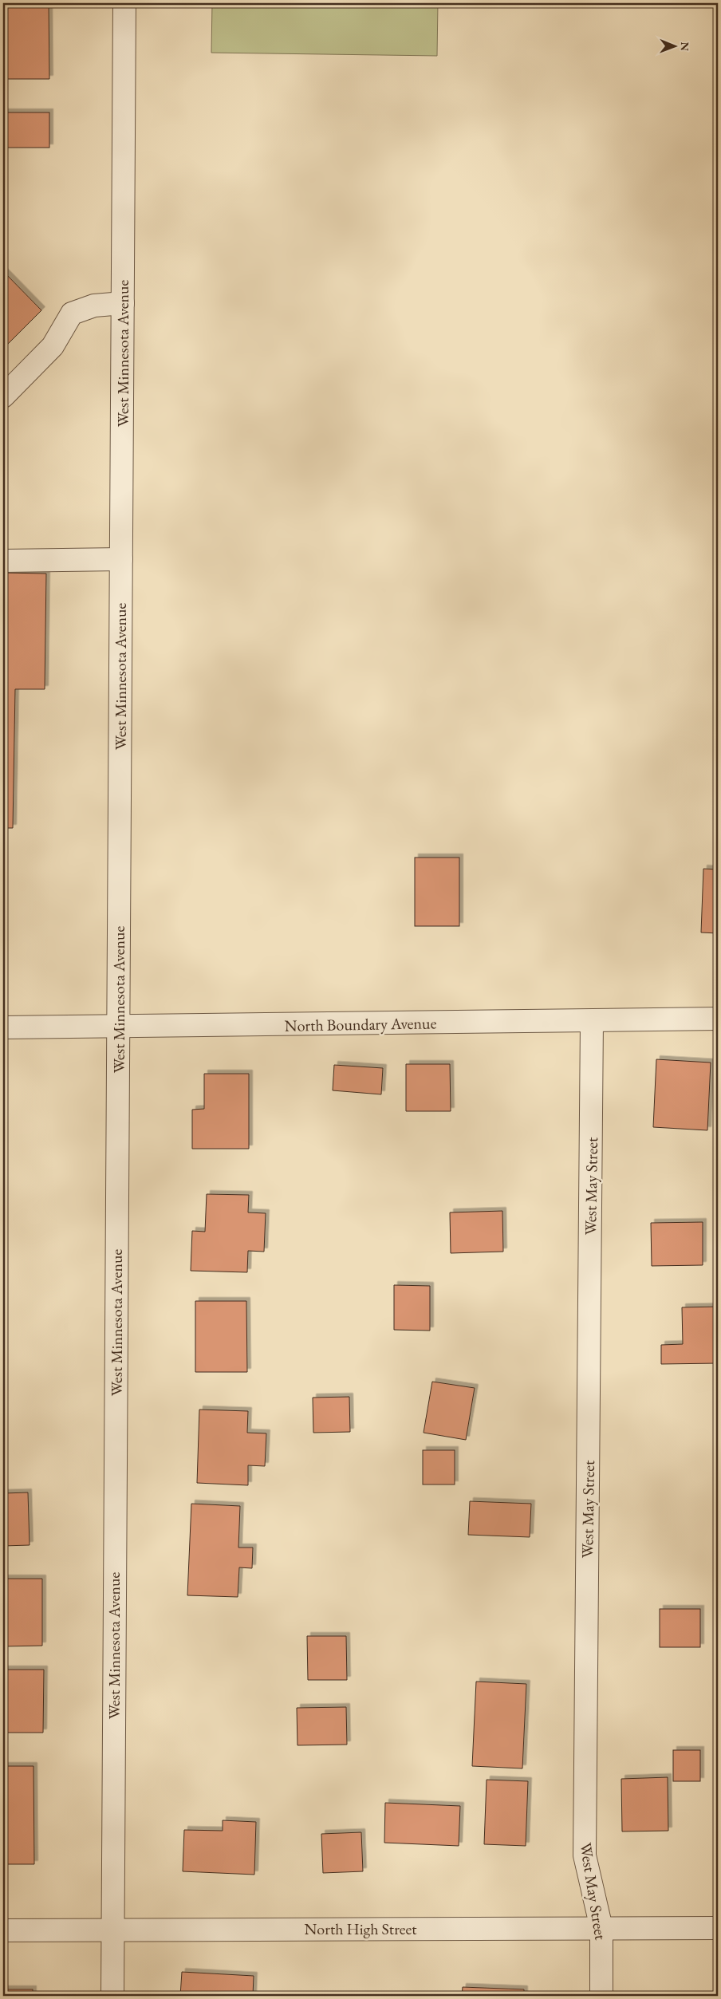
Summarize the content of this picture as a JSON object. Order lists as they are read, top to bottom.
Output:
{
  "streets": {
    "street": [
      "West Minnesota Avenue",
      "North Boundary Avenue",
      "West May Street",
      "North High Street"
    ]
  },
  "crossings": [
    ["West Minnesota Avenue", "North Boundary Avenue"],
    ["West Minnesota Avenue", "North High Street"],
    ["North Boundary Avenue", "West May Street"],
    ["West May Street", "North High Street"]
  ],
  "north": "right"
}
